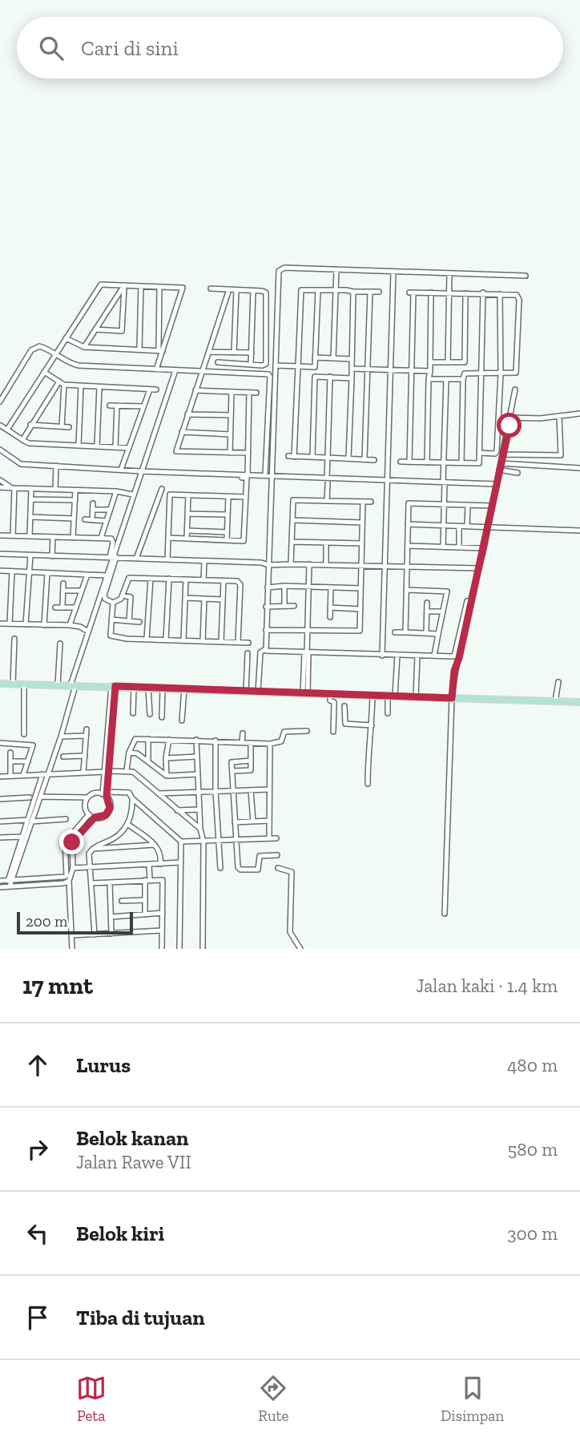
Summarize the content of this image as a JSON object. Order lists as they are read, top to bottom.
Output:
{
  "scale_bar": "200 m",
  "page": {
    "search": "Cari di sini",
    "scale": "200 m",
    "heading": ["17 mnt", "Jalan kaki · 1.4 km"],
    "list": [
      ["Lurus", "480 m"],
      ["Belok kanan", "Jalan Rawe VII", "580 m"],
      ["Belok kiri", "300 m"],
      "Tiba di tujuan"
    ],
    "nav": ["Peta", "Rute", "Disimpan"]
  }
}
